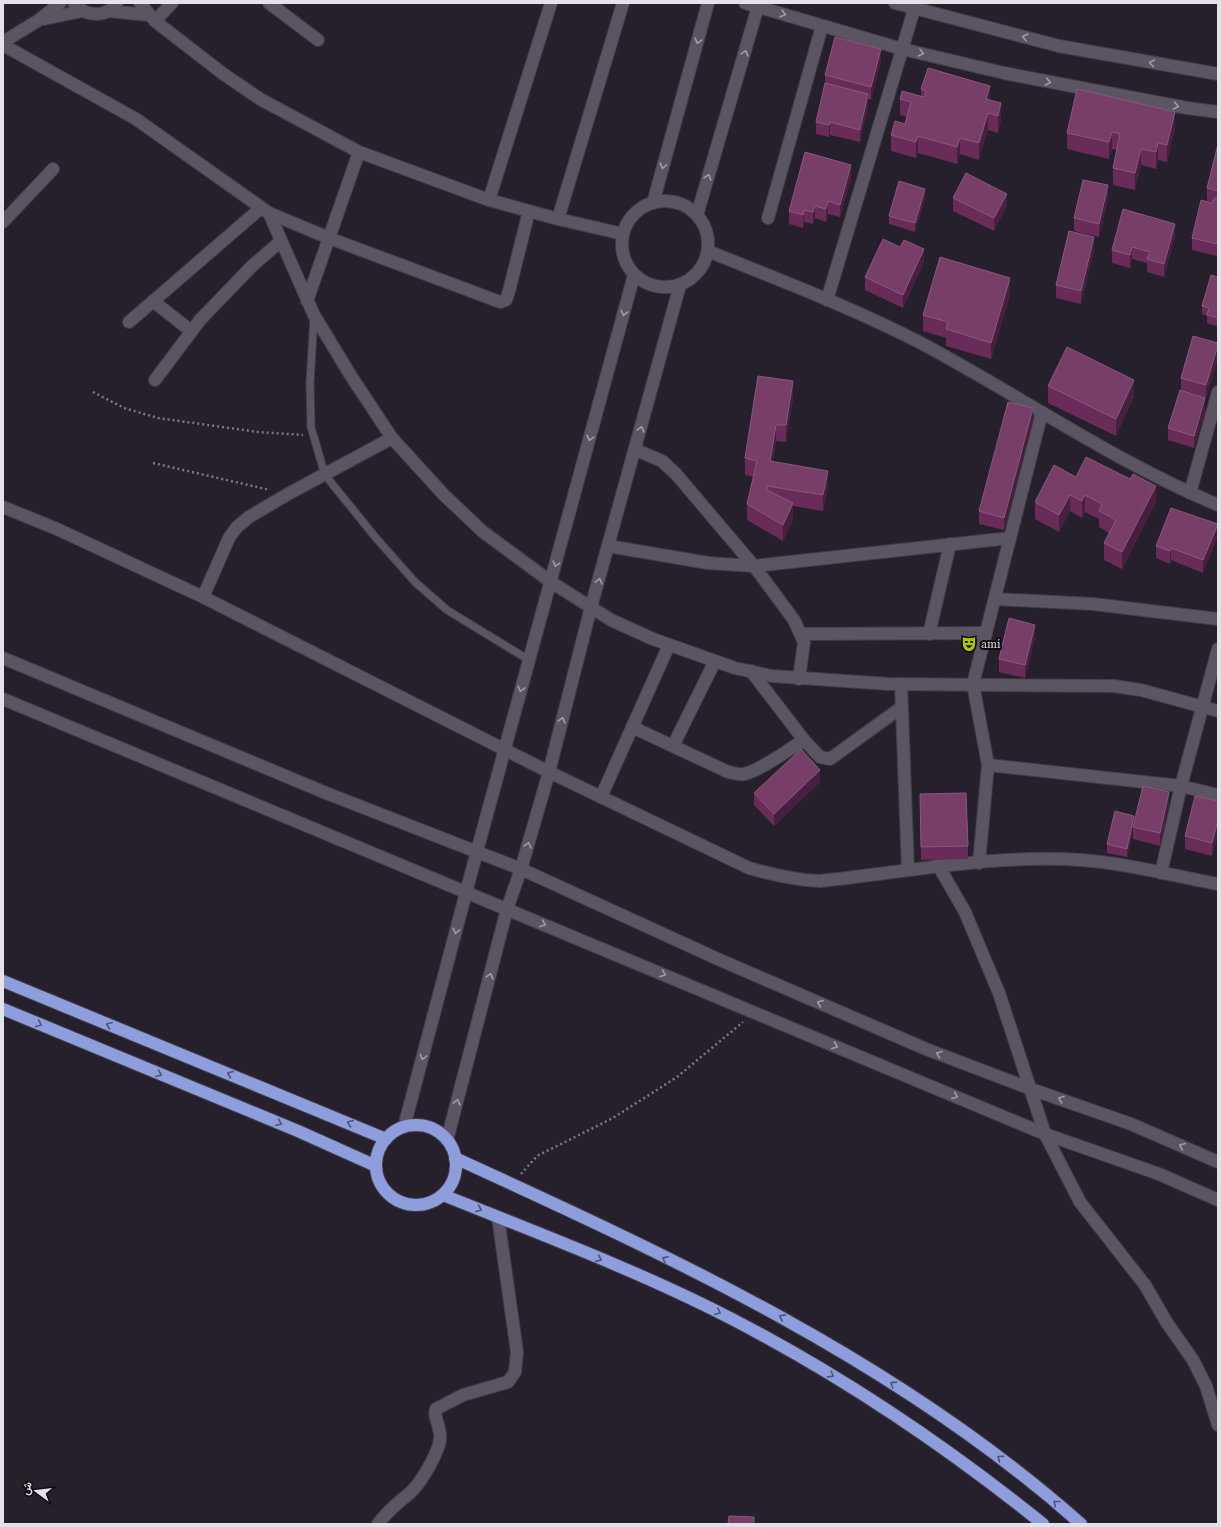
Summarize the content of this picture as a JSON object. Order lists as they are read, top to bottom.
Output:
{
  "places": {
    "theatre": ["ami"]
  },
  "north": "left"
}
